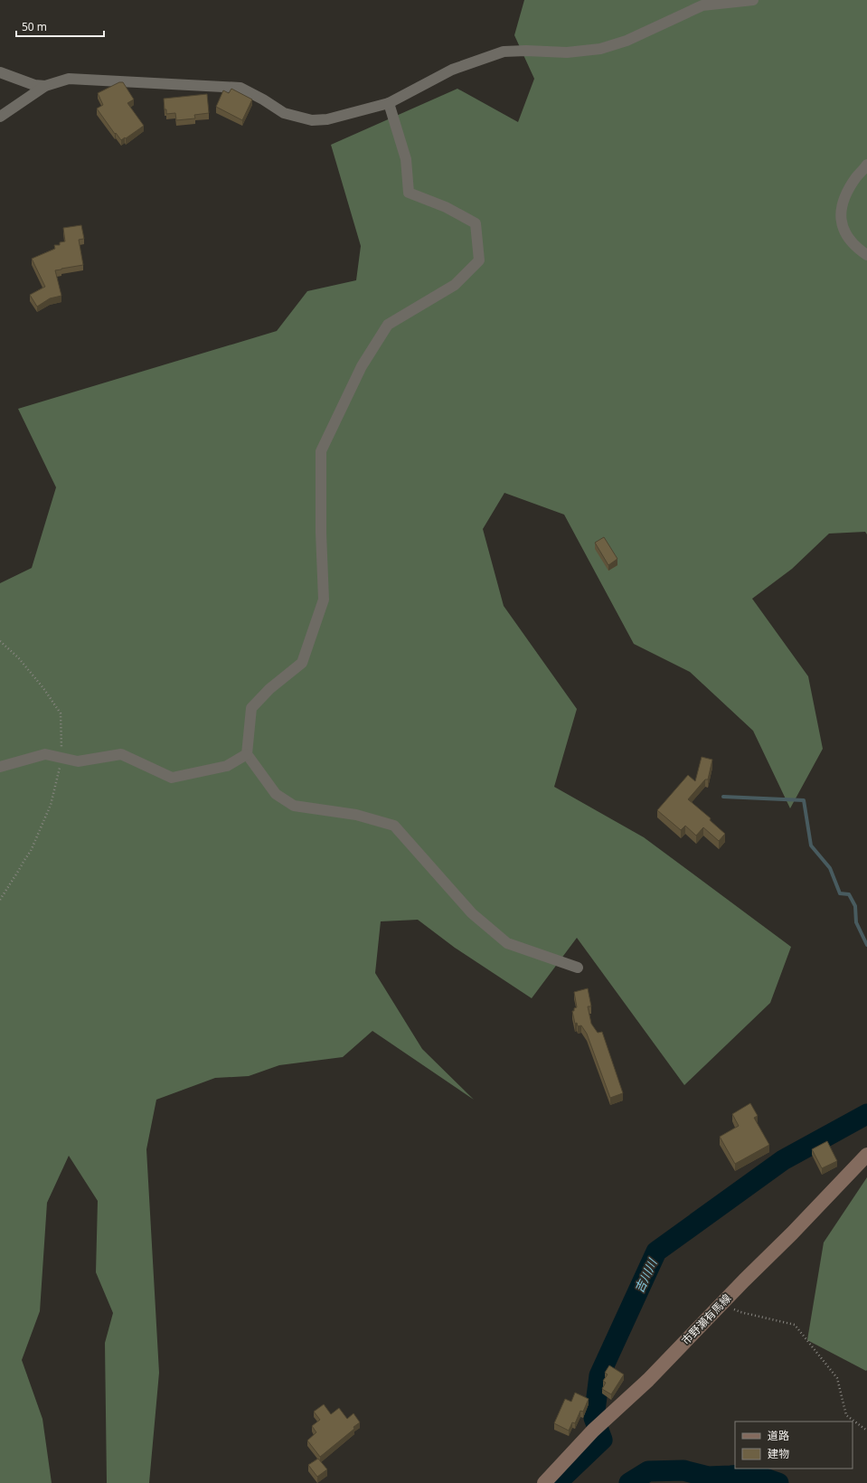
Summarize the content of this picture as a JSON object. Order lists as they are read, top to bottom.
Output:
{
  "streets": {
    "main road": ["市野瀬有馬線"]
  },
  "water": ["吉川川"],
  "legend": ["道路", "建物"],
  "scale_bar": "50 m"
}
